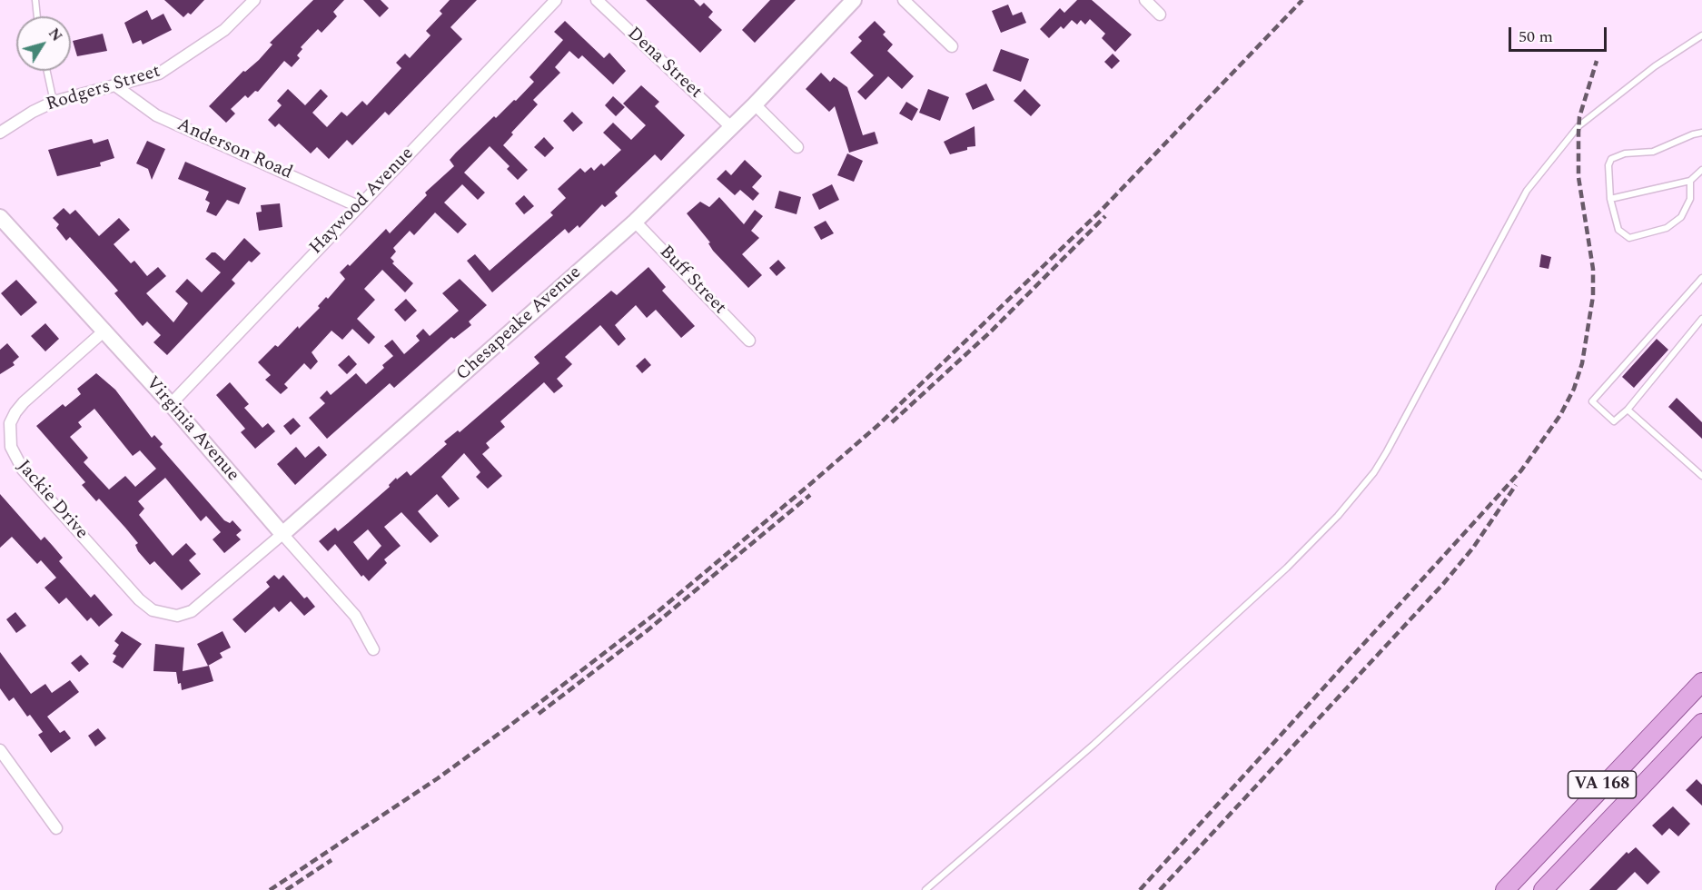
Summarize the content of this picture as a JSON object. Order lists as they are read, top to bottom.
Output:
{
  "streets": {
    "main road": ["VA 168"],
    "street": [
      "Dena Street",
      "Rodgers Street",
      "Anderson Road",
      "Haywood Avenue",
      "Buff Street",
      "Chesapeake Avenue",
      "Virginia Avenue",
      "Jackie Drive"
    ]
  },
  "crossings": [
    ["Dena Street", "Chesapeake Avenue"],
    ["Rodgers Street", "Anderson Road"],
    ["Anderson Road", "Haywood Avenue"],
    ["Haywood Avenue", "Virginia Avenue"],
    ["Buff Street", "Chesapeake Avenue"],
    ["Chesapeake Avenue", "Virginia Avenue"],
    ["Chesapeake Avenue", "Jackie Drive"],
    ["Virginia Avenue", "Jackie Drive"]
  ],
  "scale_bar": "50 m",
  "north": "top right"
}
